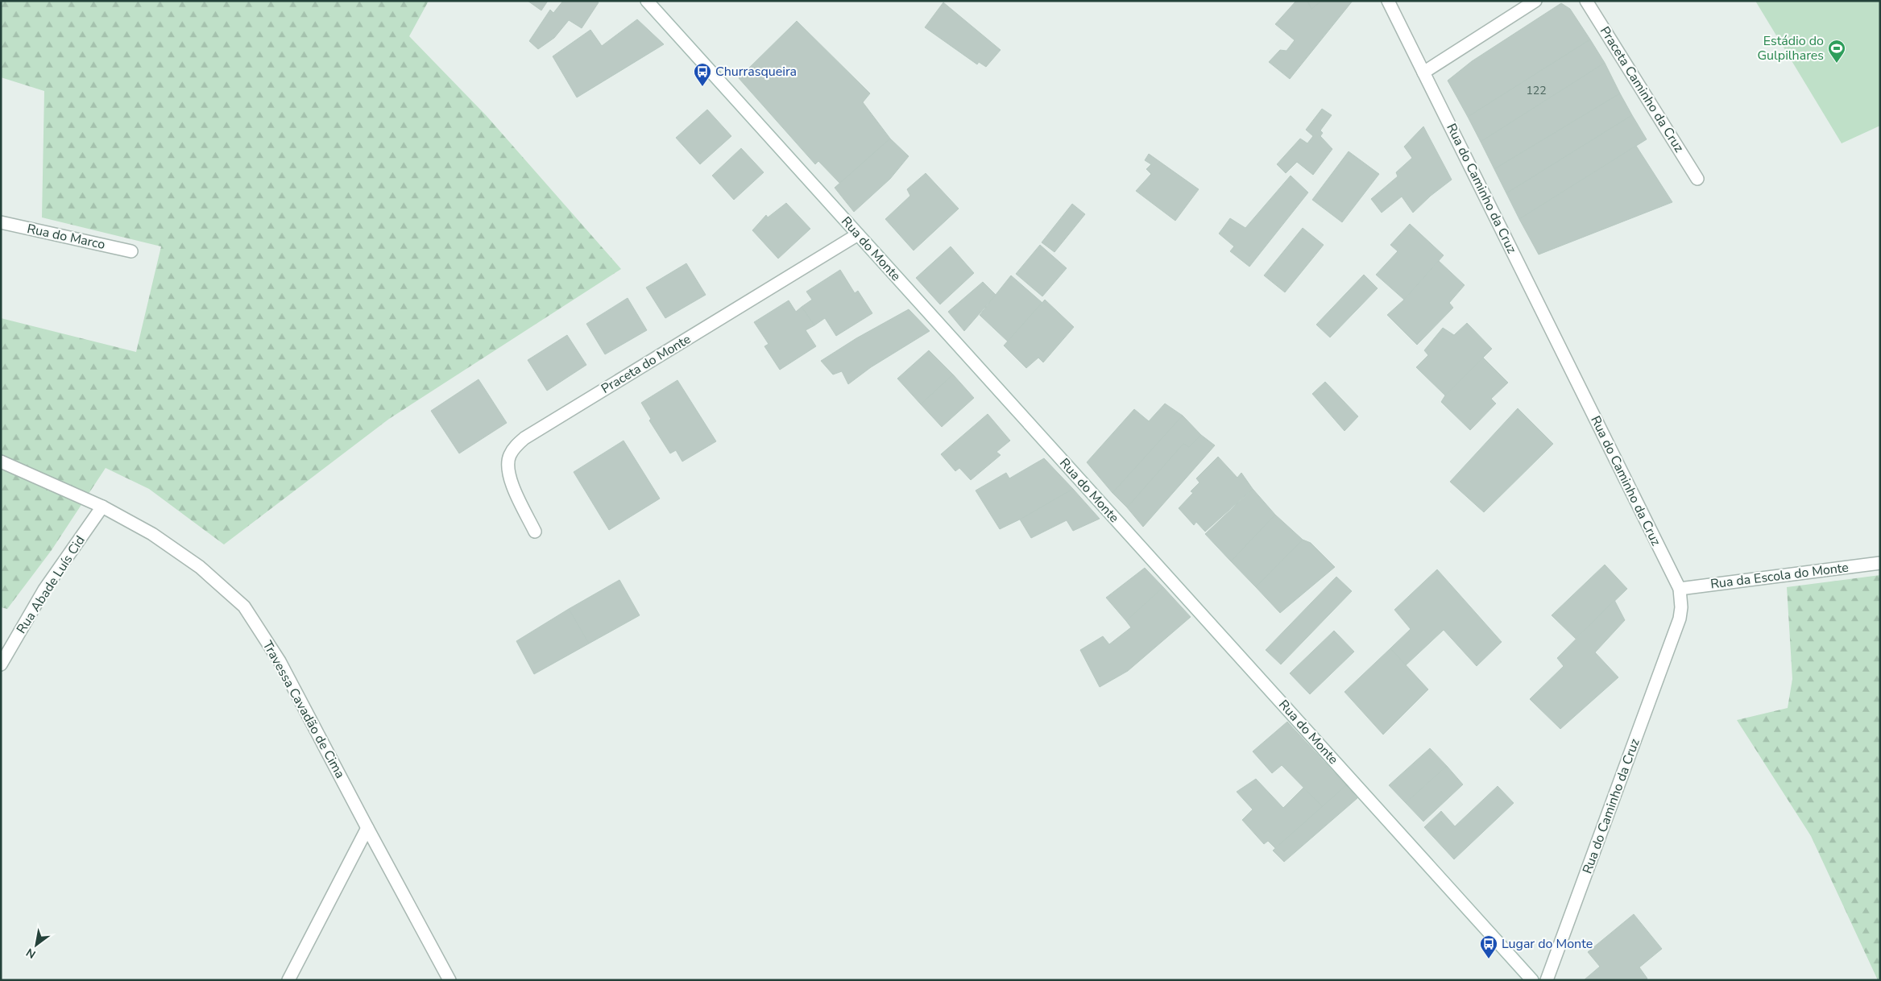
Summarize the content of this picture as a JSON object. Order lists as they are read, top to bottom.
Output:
{
  "streets": {
    "street": [
      "Praceta Caminho da Cruz",
      "Rua do Caminho da Cruz",
      "Rua do Marco",
      "Rua do Monte",
      "Praceta do Monte",
      "Rua da Escola do Monte",
      "Rua Abade Luís Cid",
      "Travessa Cavadão de Cima"
    ]
  },
  "crossings": [
    ["Rua do Caminho da Cruz", "Rua da Escola do Monte"],
    ["Rua do Monte", "Praceta do Monte"],
    ["Rua Abade Luís Cid", "Travessa Cavadão de Cima"]
  ],
  "places": {
    "sports": ["Estádio do Gulpilhares"],
    "bus stop": ["Churrasqueira", "Lugar do Monte"]
  },
  "house_numbers": ["122"],
  "north": "bottom left"
}
